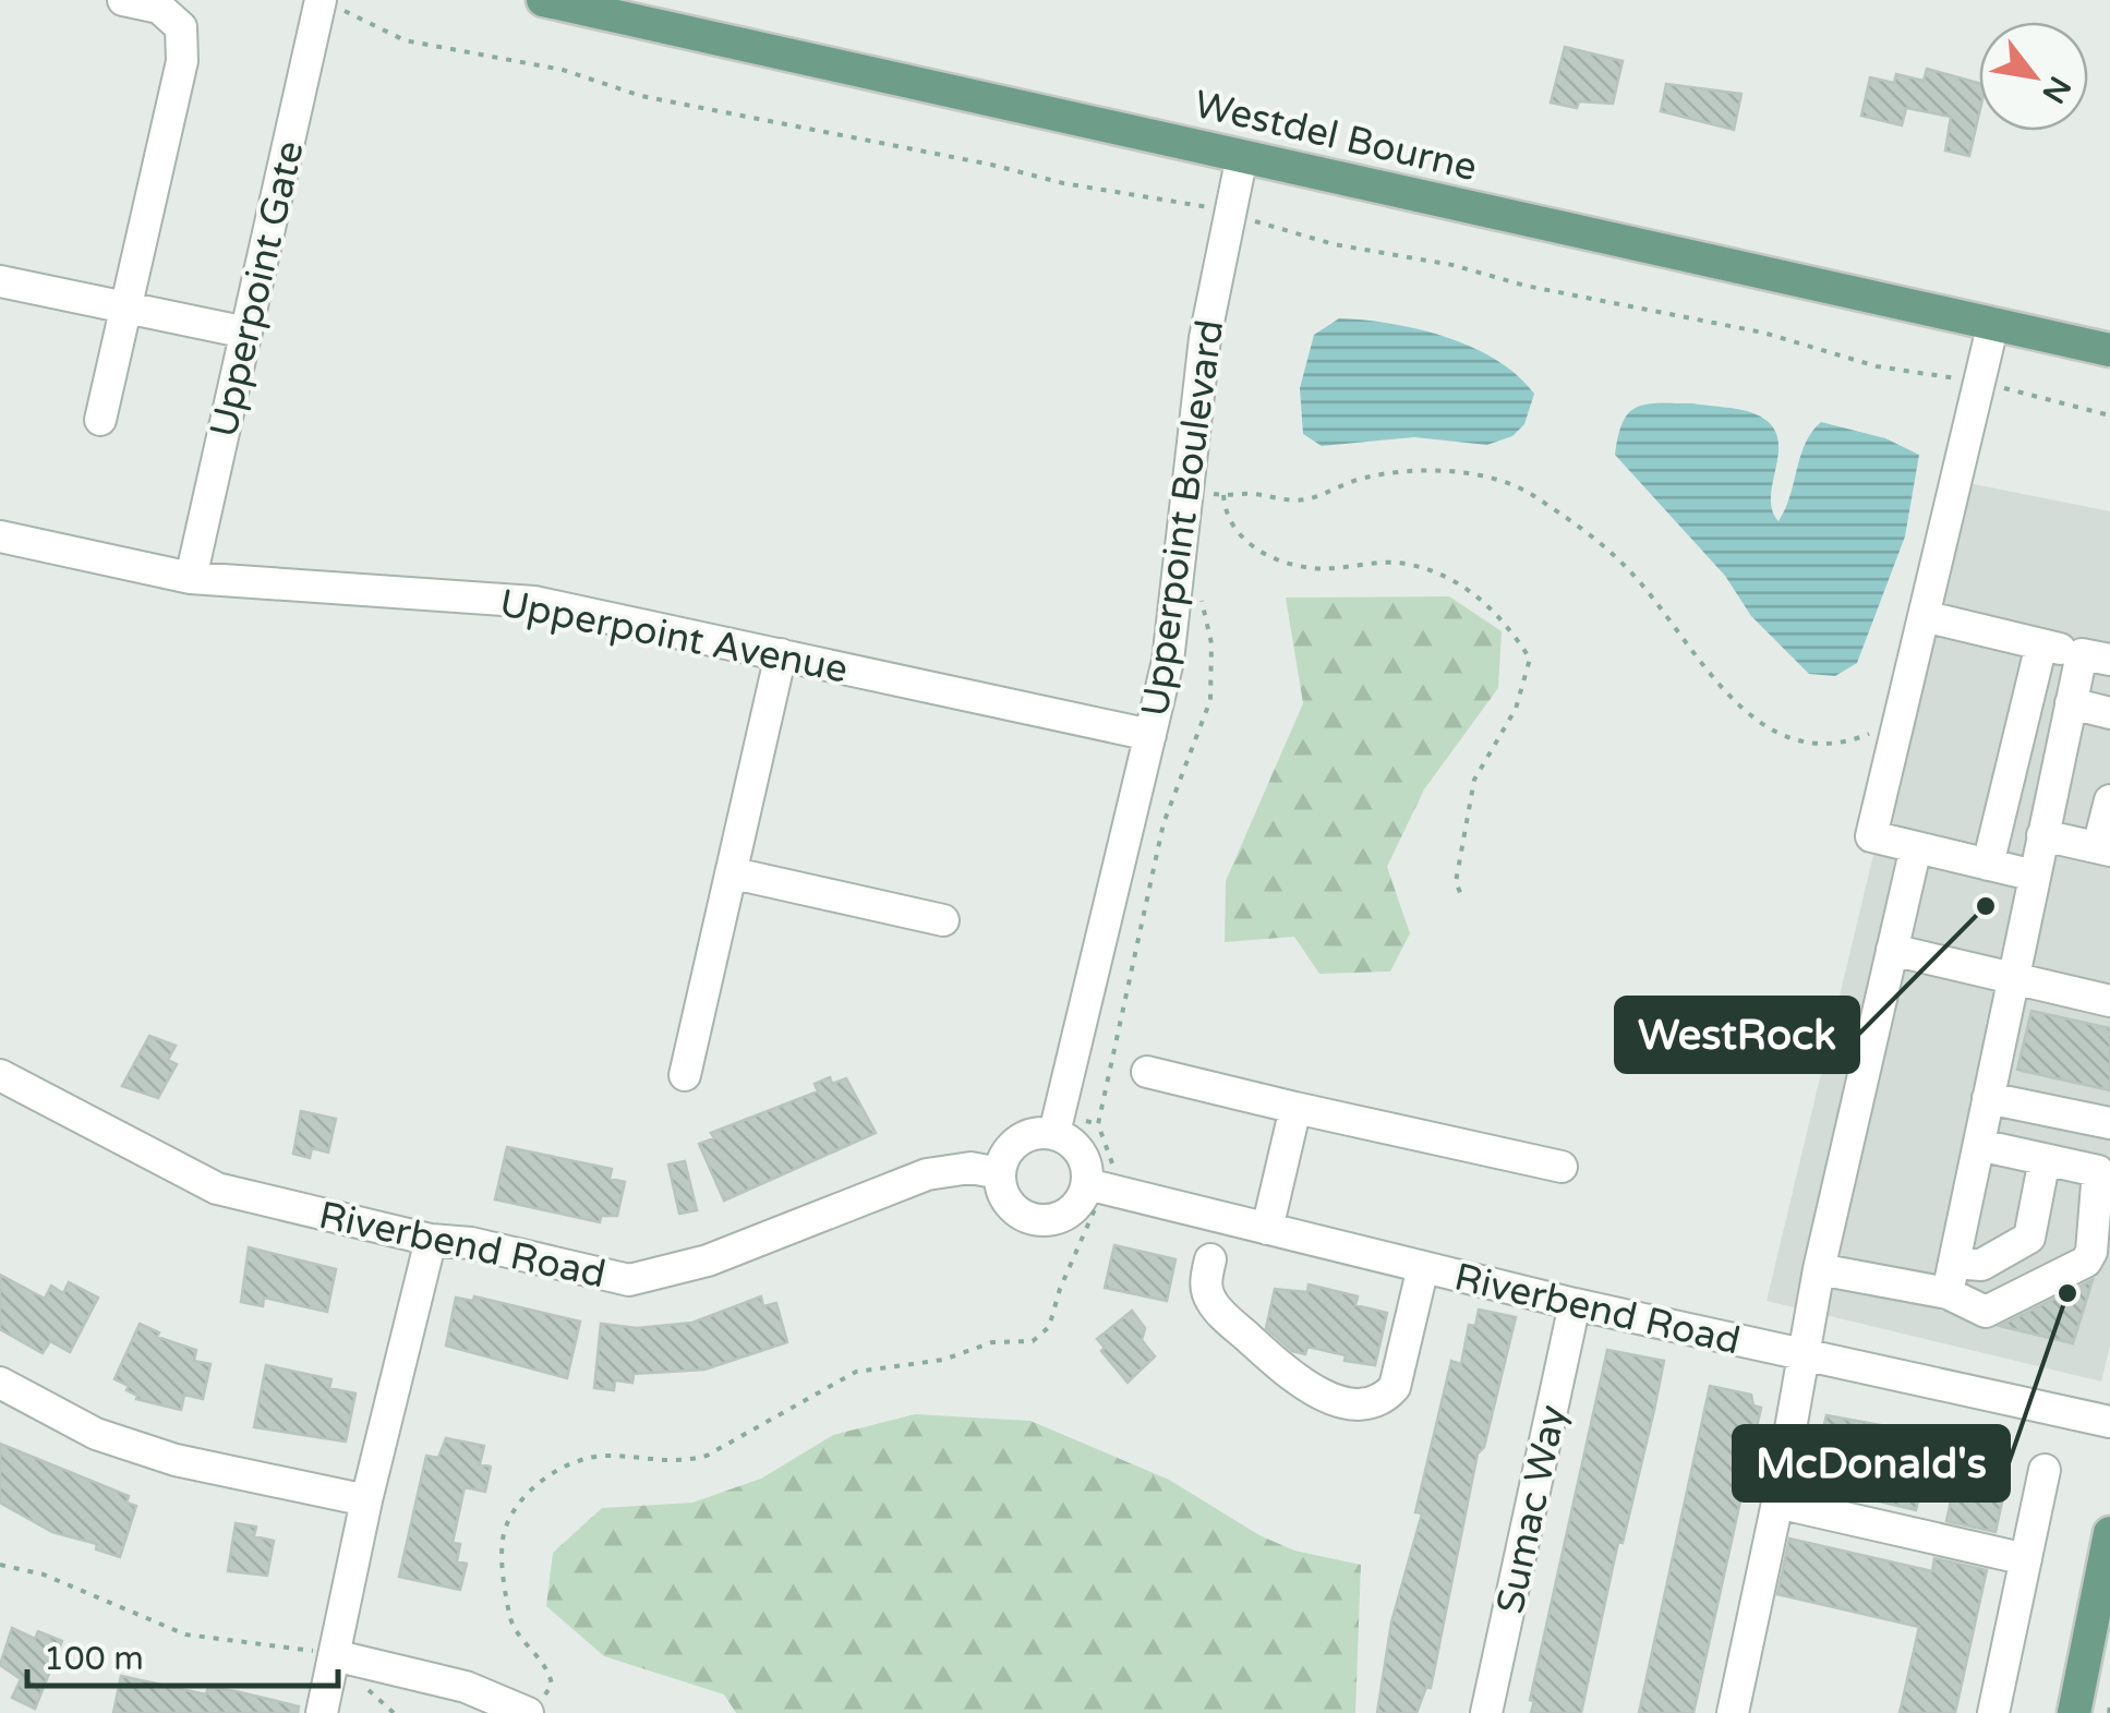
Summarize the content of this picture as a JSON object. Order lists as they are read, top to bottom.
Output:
{
  "streets": {
    "main road": ["Westdel Bourne"],
    "street": [
      "Upperpoint Gate",
      "Upperpoint Boulevard",
      "Upperpoint Avenue",
      "Riverbend Road",
      "Sumac Way"
    ]
  },
  "crossings": [
    ["Westdel Bourne", "Upperpoint Boulevard"],
    ["Upperpoint Gate", "Upperpoint Avenue"],
    ["Upperpoint Boulevard", "Upperpoint Avenue"],
    ["Upperpoint Boulevard", "Riverbend Road"],
    ["Riverbend Road", "Sumac Way"]
  ],
  "places": ["WestRock", "McDonald's"],
  "scale_bar": "100 m",
  "north": "bottom right"
}
